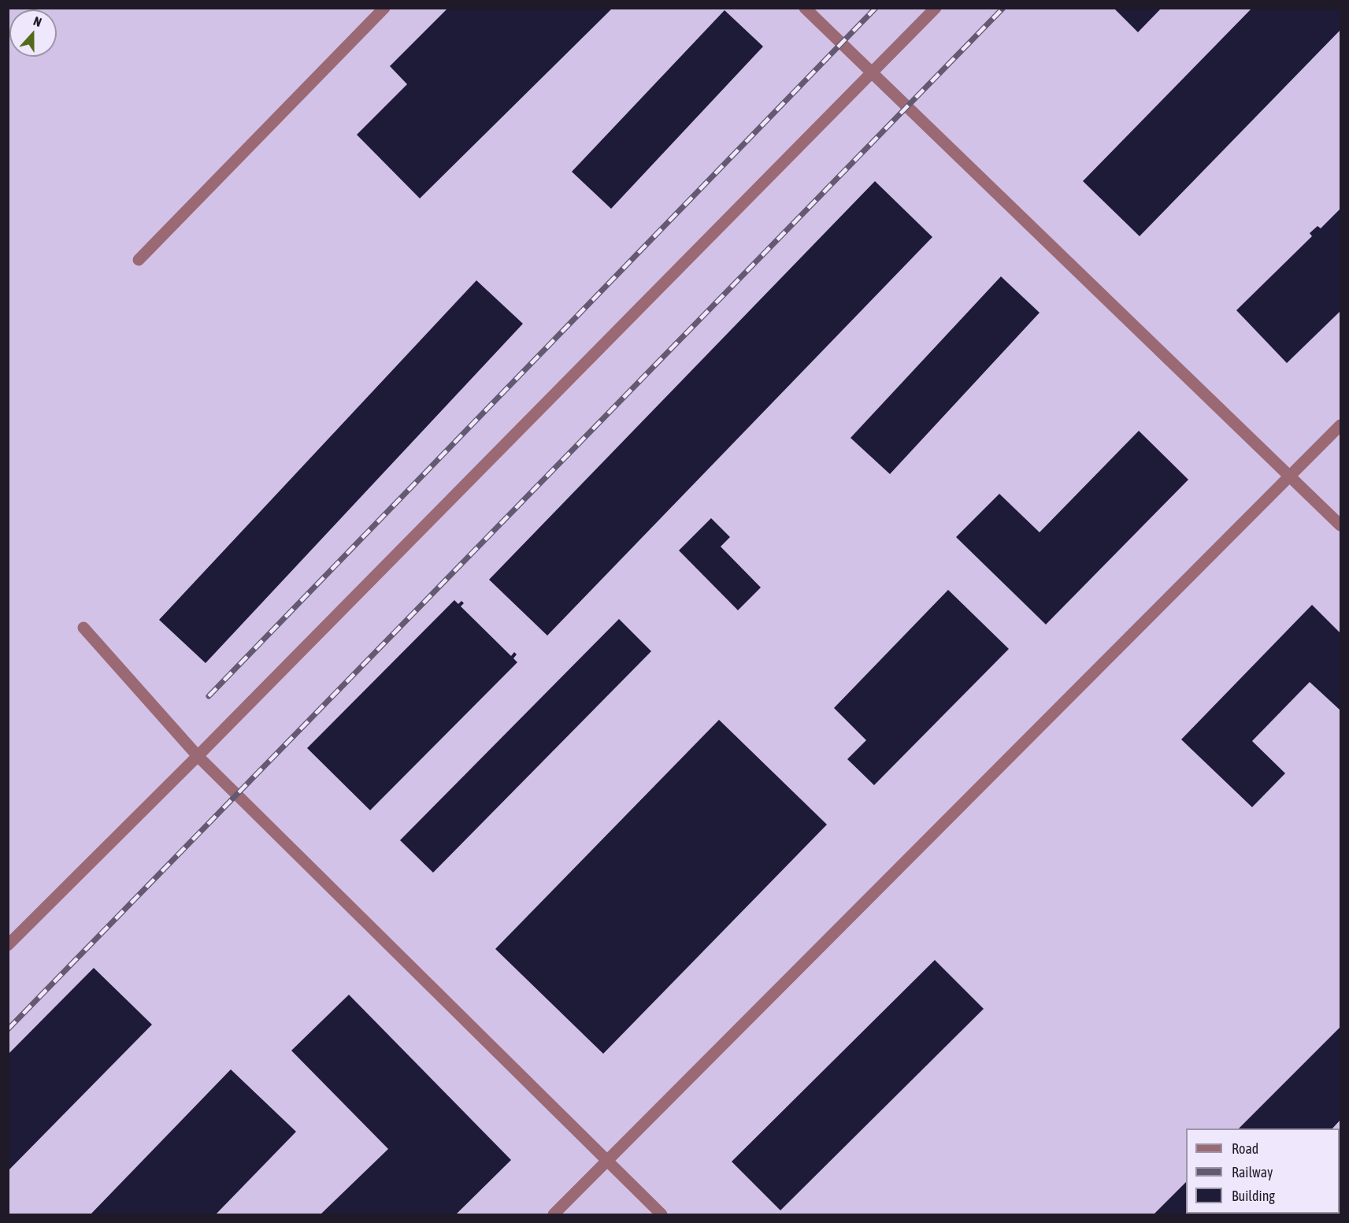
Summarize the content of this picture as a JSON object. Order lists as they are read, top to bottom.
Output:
{
  "legend": ["Road", "Railway", "Building"],
  "north": "top"
}
